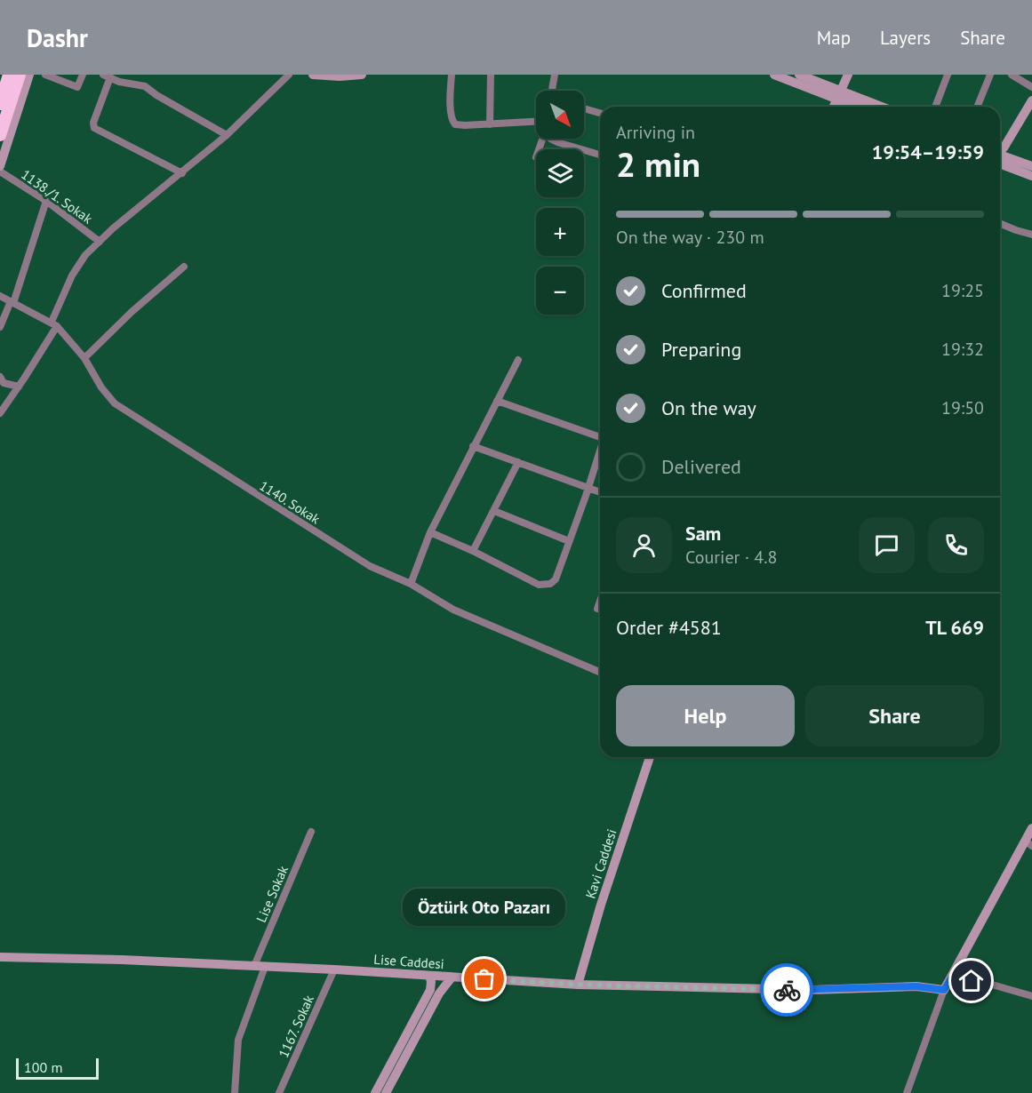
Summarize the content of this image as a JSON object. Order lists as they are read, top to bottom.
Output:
{
  "streets": {
    "street": [
      "1138./1. Sokak",
      "1140. Sokak",
      "Kavi Caddesi",
      "Lise Sokak",
      "Lise Caddesi",
      "1167. Sokak"
    ]
  },
  "crossings": [
    ["Kavi Caddesi", "Lise Caddesi"],
    ["Lise Sokak", "Lise Caddesi"],
    ["Lise Caddesi", "1167. Sokak"]
  ],
  "places": ["Öztürk Oto Pazarı"],
  "scale_bar": "100 m",
  "north": "bottom right",
  "page": {
    "header": "Dashr",
    "nav": ["Map", "Layers", "Share"],
    "map_buttons": ["+", "−"],
    "heading": ["2 min", "Arriving in", "19:54–19:59"],
    "panel": [
      "Sam",
      "Courier · 4.8",
      "Order #4581",
      "TL 669"
    ],
    "bar": "On the way · 230 m",
    "list": [
      ["Confirmed", "19:25"],
      ["Preparing", "19:32"],
      ["On the way", "19:50"],
      "Delivered"
    ],
    "buttons": ["Help", "Share"],
    "bubble": "Öztürk Oto Pazarı",
    "scale": "100 m"
  }
}
